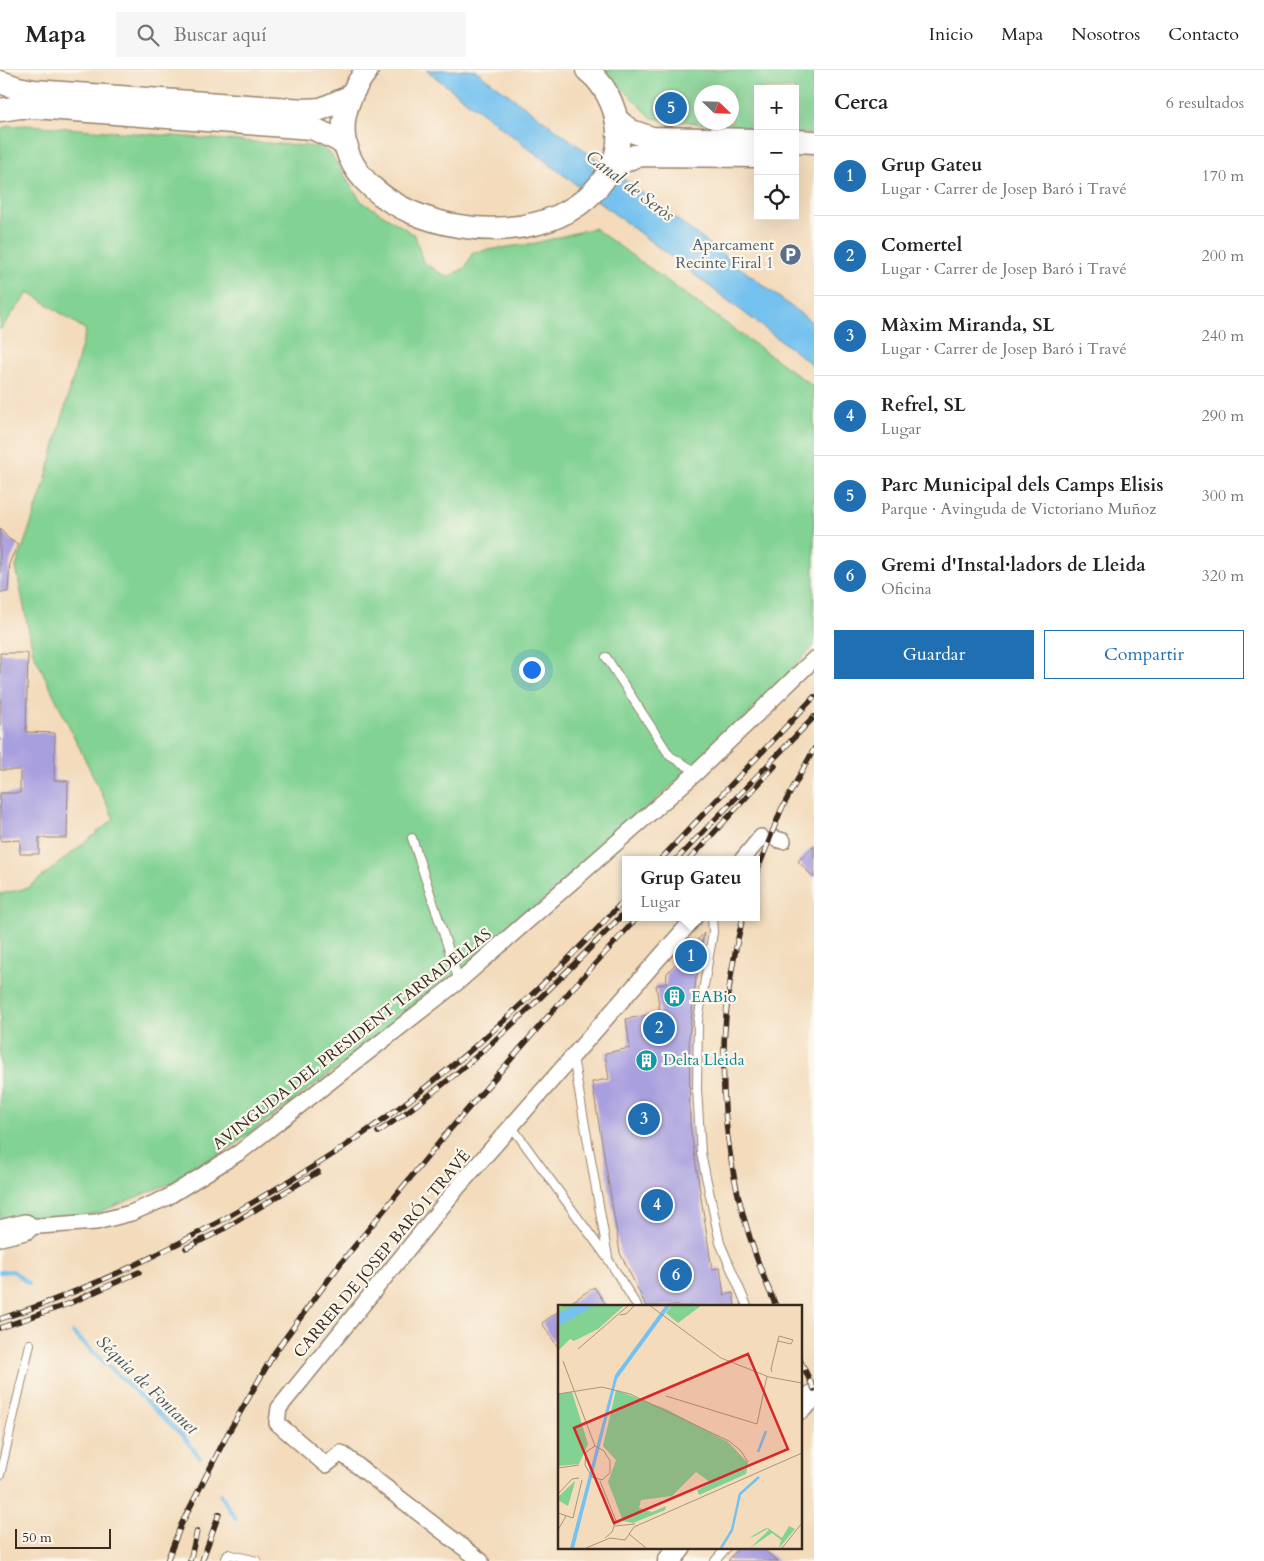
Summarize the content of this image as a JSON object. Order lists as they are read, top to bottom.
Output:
{
  "streets": {
    "street": ["AVINGUDA DEL PRESIDENT TARRADELLAS", "CARRER DE JOSEP BARÓ I TRAVÉ"]
  },
  "water": ["Canal de Seròs", "Séquia de Fontanet"],
  "places": {
    "parking": ["Aparcament Recinte Firal 1"],
    "building": ["EABio", "Delta Lleida"]
  },
  "scale_bar": "50 m",
  "north": "bottom right",
  "page": {
    "header": "Mapa",
    "search": "Buscar aquí",
    "nav": [
      "Inicio",
      "Mapa",
      "Nosotros",
      "Contacto"
    ],
    "heading": ["Cerca", "6 resultados"],
    "map_buttons": ["+", "−"],
    "pins": [
      "5",
      "1",
      "2",
      "3",
      "4",
      "6"
    ],
    "list": [
      {
        "mark": "1",
        "name": "Grup Gateu",
        "note": "Lugar · Carrer de Josep Baró i Travé",
        "value": "170 m"
      },
      {
        "mark": "2",
        "name": "Comertel",
        "note": "Lugar · Carrer de Josep Baró i Travé",
        "value": "200 m"
      },
      {
        "mark": "3",
        "name": "Màxim Miranda, SL",
        "note": "Lugar · Carrer de Josep Baró i Travé",
        "value": "240 m"
      },
      {
        "mark": "4",
        "name": "Refrel, SL",
        "note": "Lugar",
        "value": "290 m"
      },
      {
        "mark": "5",
        "name": "Parc Municipal dels Camps Elisis",
        "note": "Parque · Avinguda de Victoriano Muñoz",
        "value": "300 m"
      },
      {
        "mark": "6",
        "name": "Gremi d'Instal·ladors de Lleida",
        "note": "Oficina",
        "value": "320 m"
      }
    ],
    "buttons": ["Guardar", "Compartir"],
    "popup": ["Grup Gateu", "Lugar"],
    "scale": "50 m"
  }
}
